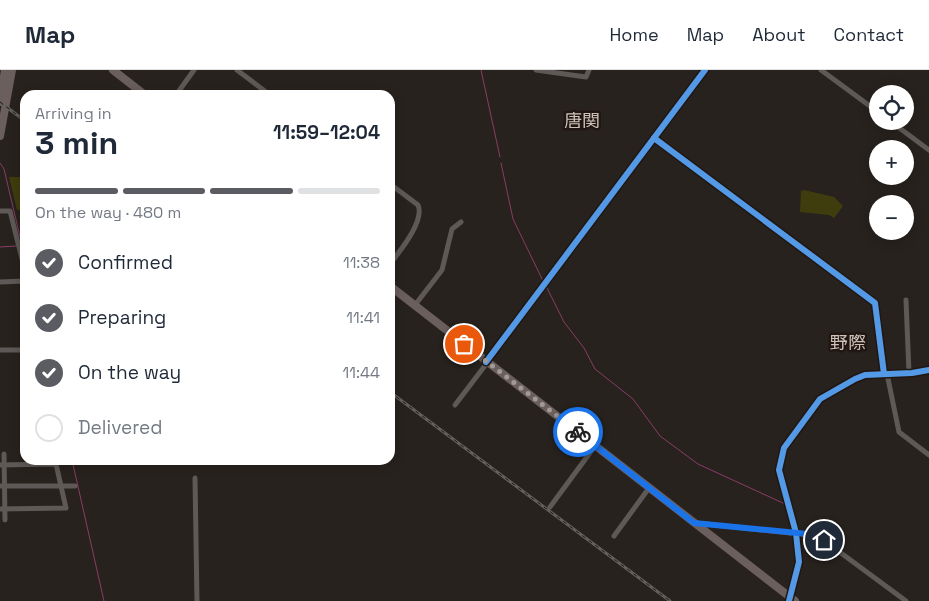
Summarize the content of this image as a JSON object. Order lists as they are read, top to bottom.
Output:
{
  "districts": ["唐関", "野際"],
  "page": {
    "header": "Map",
    "nav": [
      "Home",
      "Map",
      "About",
      "Contact"
    ],
    "map_buttons": ["+", "−"],
    "heading": ["3 min", "Arriving in", "11:59–12:04"],
    "bar": "On the way · 480 m",
    "list": [
      ["Confirmed", "11:38"],
      ["Preparing", "11:41"],
      ["On the way", "11:44"],
      "Delivered"
    ]
  }
}
